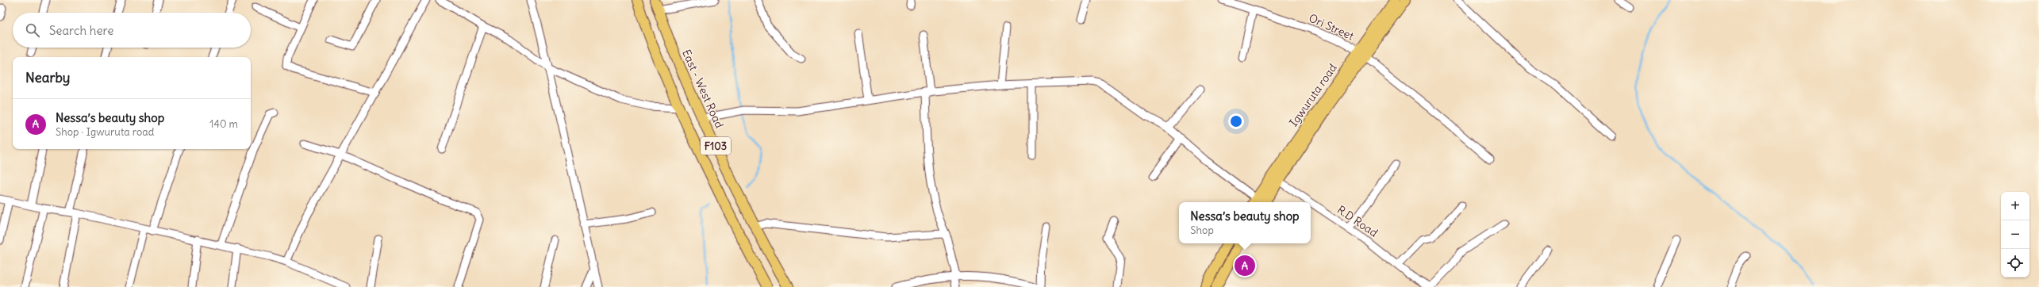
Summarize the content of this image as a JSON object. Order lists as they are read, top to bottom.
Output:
{
  "streets": {
    "main road": ["East - West Road", "Igwuruta road", "F103"],
    "street": ["Ori Street", "R.D Road"]
  },
  "crossings": [
    ["Ori Street", "Igwuruta road"],
    ["Igwuruta road", "R.D Road"]
  ],
  "page": {
    "search": "Search here",
    "heading": "Nearby",
    "list": [
      {
        "mark": "A",
        "name": "Nessa’s beauty shop",
        "note": "Shop · Igwuruta road",
        "value": "140 m"
      }
    ],
    "map_buttons": ["+", "−"],
    "popup": ["Nessa’s beauty shop", "Shop"],
    "pins": "A"
  }
}
